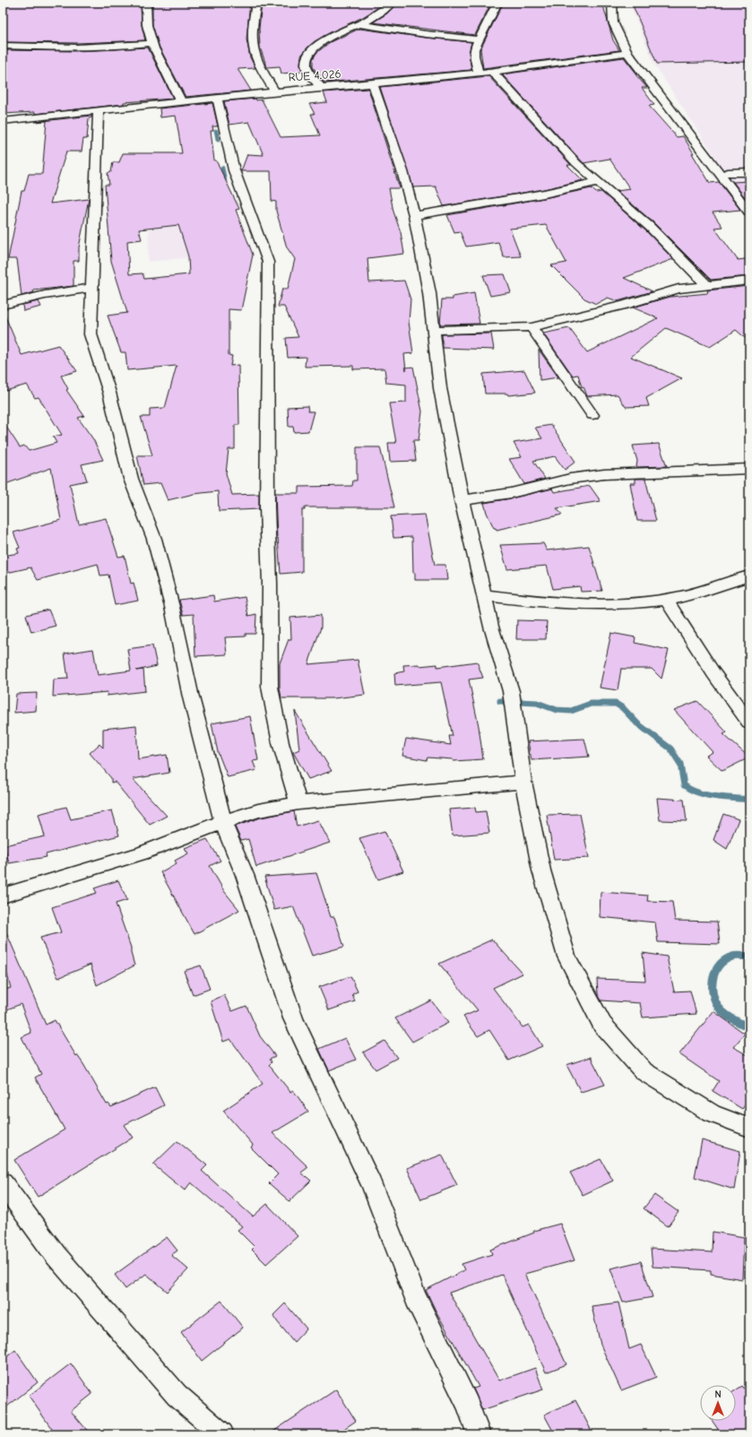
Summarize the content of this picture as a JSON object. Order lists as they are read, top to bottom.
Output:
{
  "streets": {
    "street": ["RUE 4.026"]
  },
  "north": "top"
}
